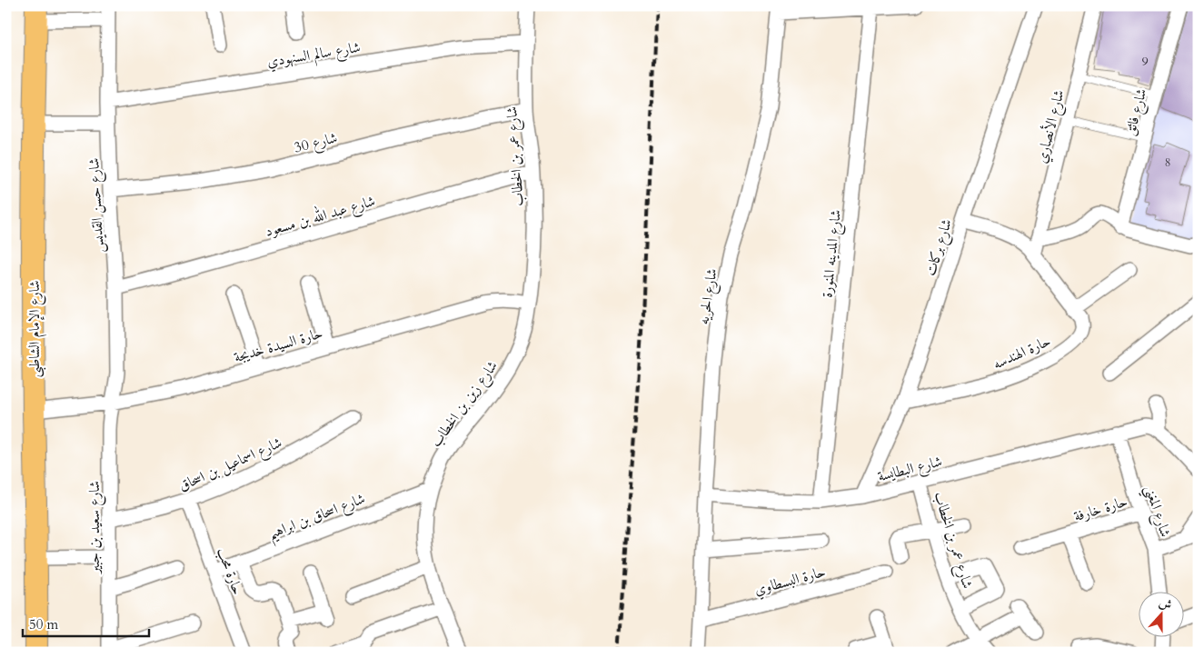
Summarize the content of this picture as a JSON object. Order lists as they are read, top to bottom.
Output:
{
  "streets": {
    "main road": ["شارع الإمام الشاطبى"],
    "street": [
      "شارع سالم السنهودي",
      "شارع فائق",
      "شارع الأنصاري",
      "شارع 30",
      "شارع عمر بن الخطاب",
      "شارع حسن القديس",
      "شارع عبد الله بن مسعود",
      "شارع بركات",
      "شارع المدينه المنورة",
      "شارع الحريه",
      "حارة السيدة خديجة",
      "حارة الهندسه",
      "شارع زين بن الخطاب",
      "شارع اسماعيل بن اسحاق",
      "شارع البطايسة",
      "حارة خارفة",
      "شارع المغني",
      "شارع اسحاق بن ابراهيم",
      "شارع سعيد بن جبير",
      "حارة محب",
      "حارة البسطاوي"
    ]
  },
  "crossings": [
    ["شارع سالم السنهودي", "شارع عمر بن الخطاب"],
    ["شارع سالم السنهودي", "شارع حسن القديس"],
    ["شارع الأنصاري", "حارة الهندسه"],
    ["شارع 30", "شارع عمر بن الخطاب"],
    ["شارع 30", "شارع حسن القديس"],
    ["شارع عمر بن الخطاب", "شارع عبد الله بن مسعود"],
    ["شارع عمر بن الخطاب", "حارة السيدة خديجة"],
    ["شارع عمر بن الخطاب", "شارع زين بن الخطاب"],
    ["شارع عمر بن الخطاب", "شارع البطايسة"],
    ["شارع حسن القديس", "شارع عبد الله بن مسعود"],
    ["شارع حسن القديس", "حارة السيدة خديجة"],
    ["شارع حسن القديس", "شارع سعيد بن جبير"],
    ["شارع بركات", "حارة الهندسه"],
    ["شارع بركات", "شارع البطايسة"],
    ["شارع المدينه المنورة", "شارع البطايسة"],
    ["شارع الحريه", "شارع البطايسة"],
    ["شارع الحريه", "حارة البسطاوي"],
    ["شارع الإمام الشاطبى", "حارة السيدة خديجة"],
    ["حارة السيدة خديجة", "شارع زين بن الخطاب"],
    ["حارة السيدة خديجة", "شارع سعيد بن جبير"],
    ["شارع زين بن الخطاب", "شارع اسحاق بن ابراهيم"],
    ["شارع اسماعيل بن اسحاق", "شارع سعيد بن جبير"],
    ["شارع اسماعيل بن اسحاق", "حارة محب"],
    ["شارع البطايسة", "شارع المغني"],
    ["حارة خارفة", "شارع المغني"],
    ["شارع اسحاق بن ابراهيم", "حارة محب"]
  ],
  "house_numbers": ["9", "8"],
  "scale_bar": "50 m",
  "north": "top"
}
